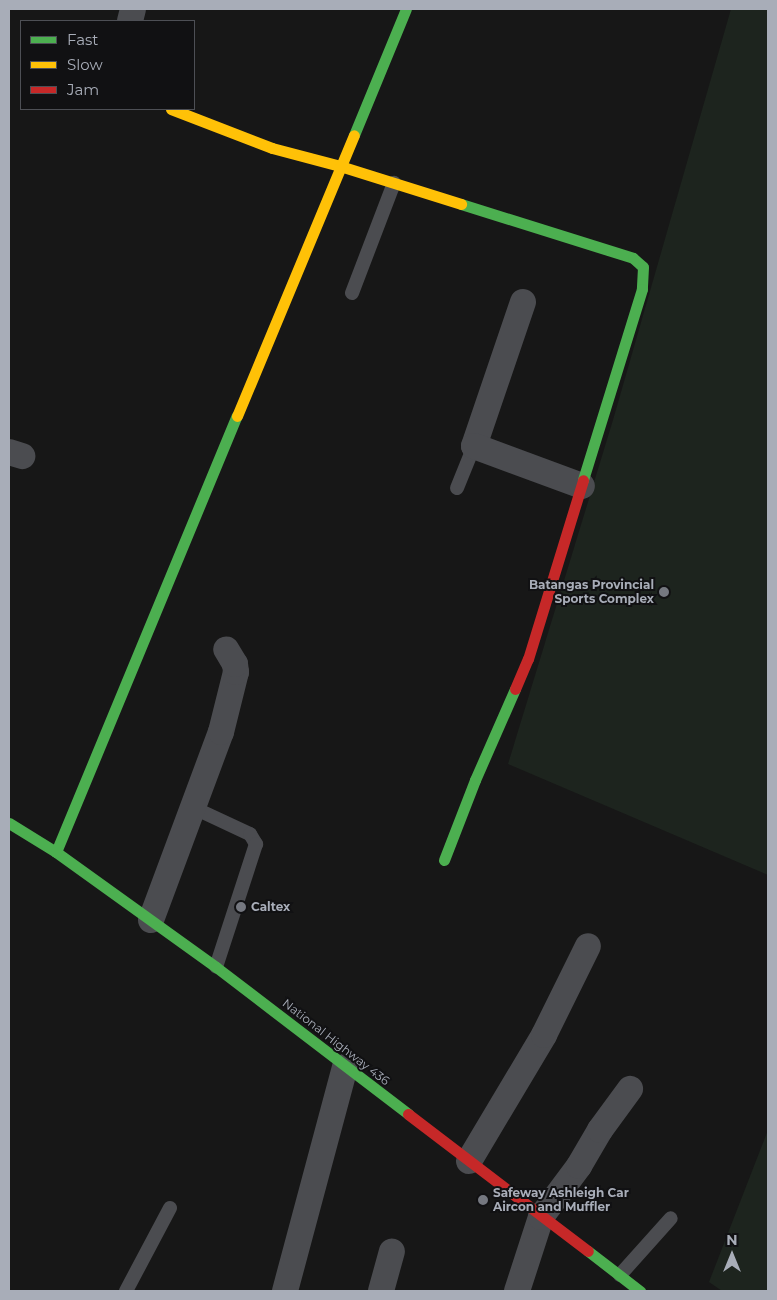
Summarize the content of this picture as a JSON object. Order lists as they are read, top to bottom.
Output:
{
  "streets": {
    "street": ["National Highway 436"]
  },
  "places": ["Batangas Provincial Sports Complex", "Caltex", "Safeway Ashleigh Car Aircon and Muffler"],
  "legend": ["Fast", "Slow", "Jam"],
  "north": "top"
}
